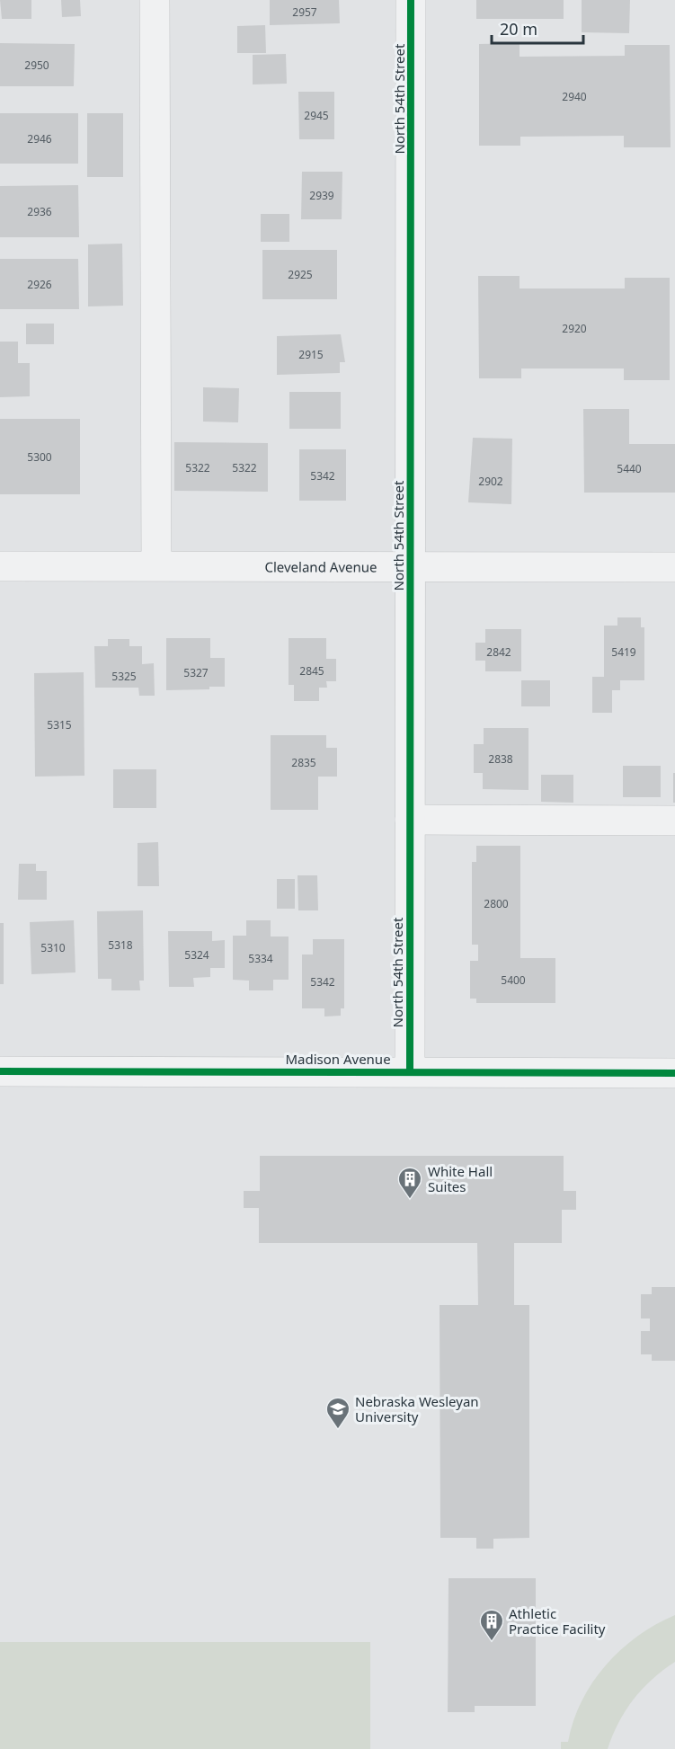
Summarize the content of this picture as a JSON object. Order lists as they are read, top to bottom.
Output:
{
  "streets": {
    "street": ["North 54th Street", "Cleveland Avenue", "Madison Avenue"]
  },
  "crossings": [
    ["North 54th Street", "Cleveland Avenue"],
    ["North 54th Street", "Madison Avenue"]
  ],
  "places": {
    "building": ["White Hall Suites", "Athletic Practice Facility"],
    "school or university": ["Nebraska Wesleyan University"]
  },
  "house_numbers": [
    "2957",
    "2950",
    "2940",
    "2945",
    "2946",
    "2939",
    "2936",
    "2925",
    "2926",
    "2920",
    "2915",
    "5300",
    "5322",
    "5322",
    "5440",
    "5342",
    "2902",
    "2842",
    "5419",
    "2845",
    "5327",
    "5325",
    "5315",
    "2838",
    "2835",
    "2800",
    "5318",
    "5310",
    "5324",
    "5334",
    "5400",
    "5342"
  ],
  "scale_bar": "20 m"
}
